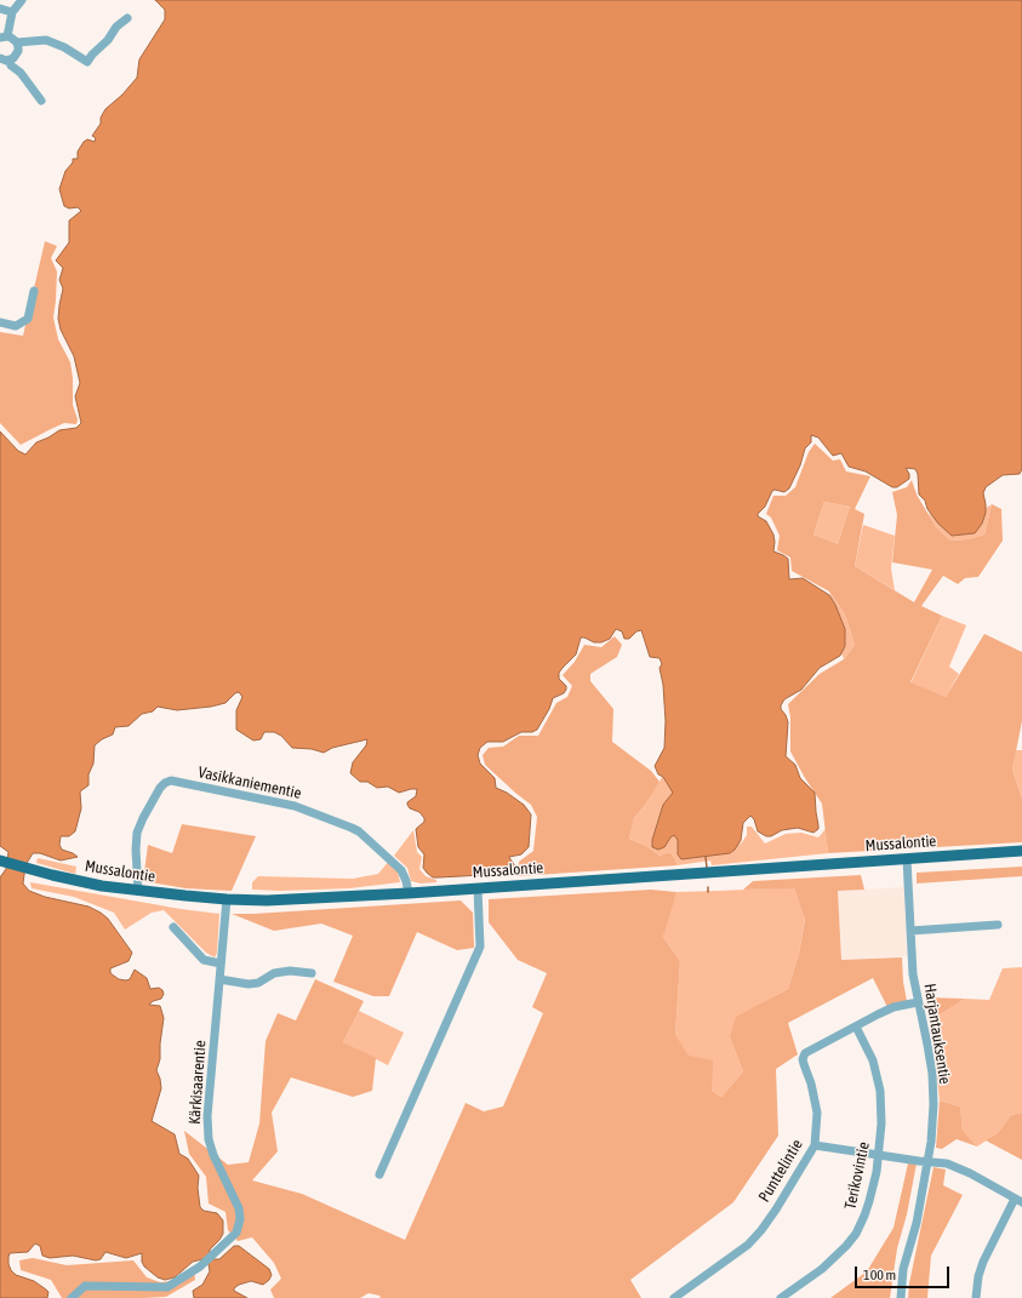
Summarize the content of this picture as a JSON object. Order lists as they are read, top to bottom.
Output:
{
  "streets": {
    "main road": ["Mussalontie"],
    "street": [
      "Vasikkaniementie",
      "Harjantauksentie",
      "Kärkisaarentie",
      "Punttelintie",
      "Terikovintie"
    ]
  },
  "crossings": [
    ["Vasikkaniementie", "Mussalontie"],
    ["Mussalontie", "Harjantauksentie"],
    ["Mussalontie", "Kärkisaarentie"],
    ["Harjantauksentie", "Punttelintie"],
    ["Punttelintie", "Terikovintie"]
  ],
  "scale_bar": "100 m"
}
